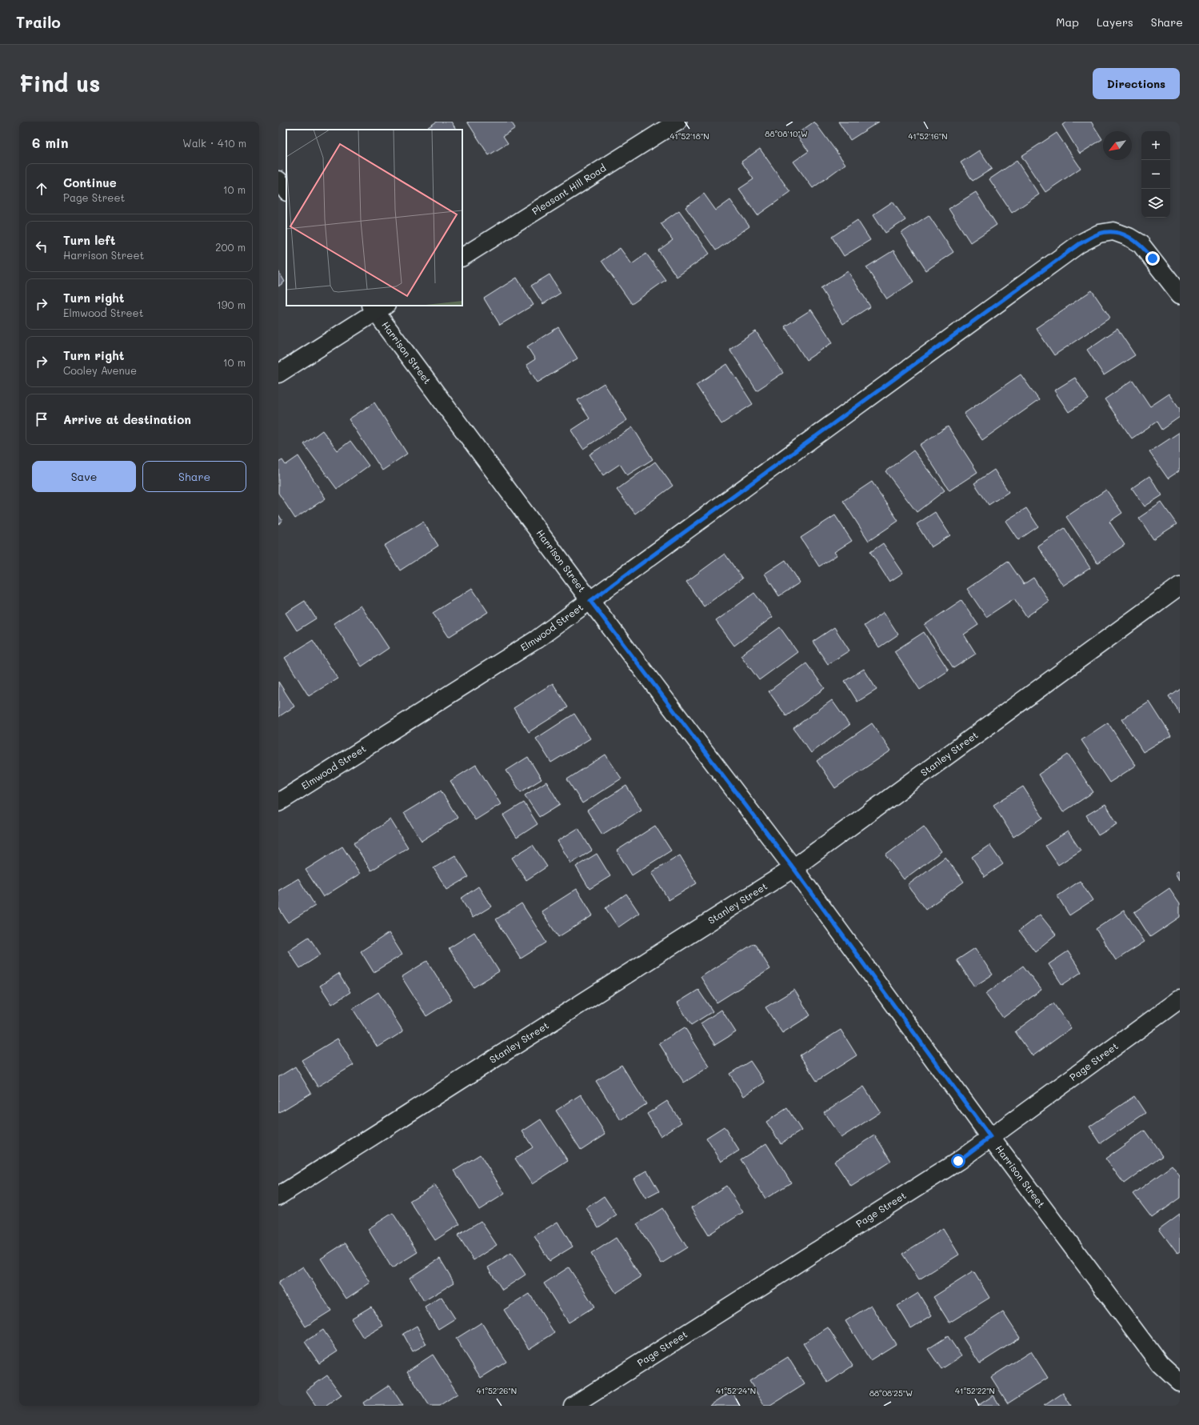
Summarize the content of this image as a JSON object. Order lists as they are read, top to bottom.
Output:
{
  "streets": {
    "street": [
      "Pleasant Hill Road",
      "Harrison Street",
      "Elmwood Street",
      "Stanley Street",
      "Page Street"
    ]
  },
  "crossings": [
    ["Harrison Street", "Elmwood Street"],
    ["Harrison Street", "Stanley Street"],
    ["Harrison Street", "Page Street"]
  ],
  "north": "bottom left",
  "page": {
    "header": "Trailo",
    "nav": ["Map", "Layers", "Share"],
    "buttons": [
      "Directions",
      ["Save", "Share"]
    ],
    "title": "Find us",
    "heading": ["6 min", "Walk · 410 m"],
    "map_buttons": ["+", "−"],
    "list": [
      ["Continue", "Page Street", "10 m"],
      ["Turn left", "Harrison Street", "200 m"],
      ["Turn right", "Elmwood Street", "190 m"],
      ["Turn right", "Cooley Avenue", "10 m"],
      "Arrive at destination"
    ]
  },
  "coordinates": [
    "88°08'10\"W",
    "41°52'18\"N",
    "41°52'16\"N",
    "41°52'26\"N",
    "41°52'24\"N",
    "41°52'22\"N",
    "88°08'25\"W"
  ]
}
